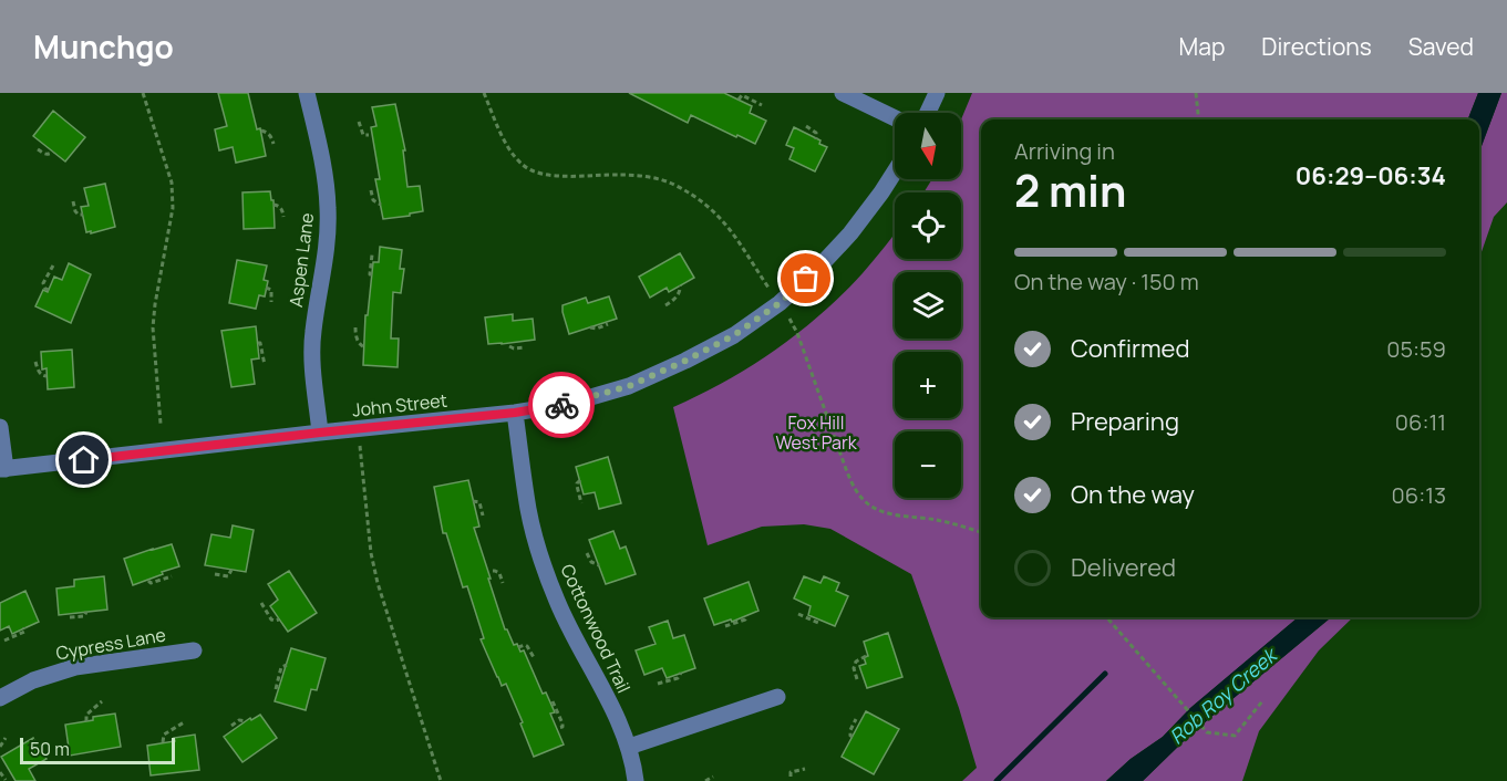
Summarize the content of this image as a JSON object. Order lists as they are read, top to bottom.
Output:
{
  "streets": {
    "street": [
      "Aspen Lane",
      "John Street",
      "Cottonwood Trail",
      "Cypress Lane"
    ]
  },
  "crossings": [
    ["Aspen Lane", "John Street"],
    ["John Street", "Cottonwood Trail"]
  ],
  "water": ["Rob Roy Creek"],
  "parks": ["Fox Hill West Park"],
  "scale_bar": "50 m",
  "north": "bottom",
  "page": {
    "header": "Munchgo",
    "nav": ["Map", "Directions", "Saved"],
    "map_buttons": ["+", "−"],
    "heading": ["2 min", "Arriving in", "06:29–06:34"],
    "bar": "On the way · 150 m",
    "list": [
      ["Confirmed", "05:59"],
      ["Preparing", "06:11"],
      ["On the way", "06:13"],
      "Delivered"
    ],
    "scale": "50 m"
  }
}
